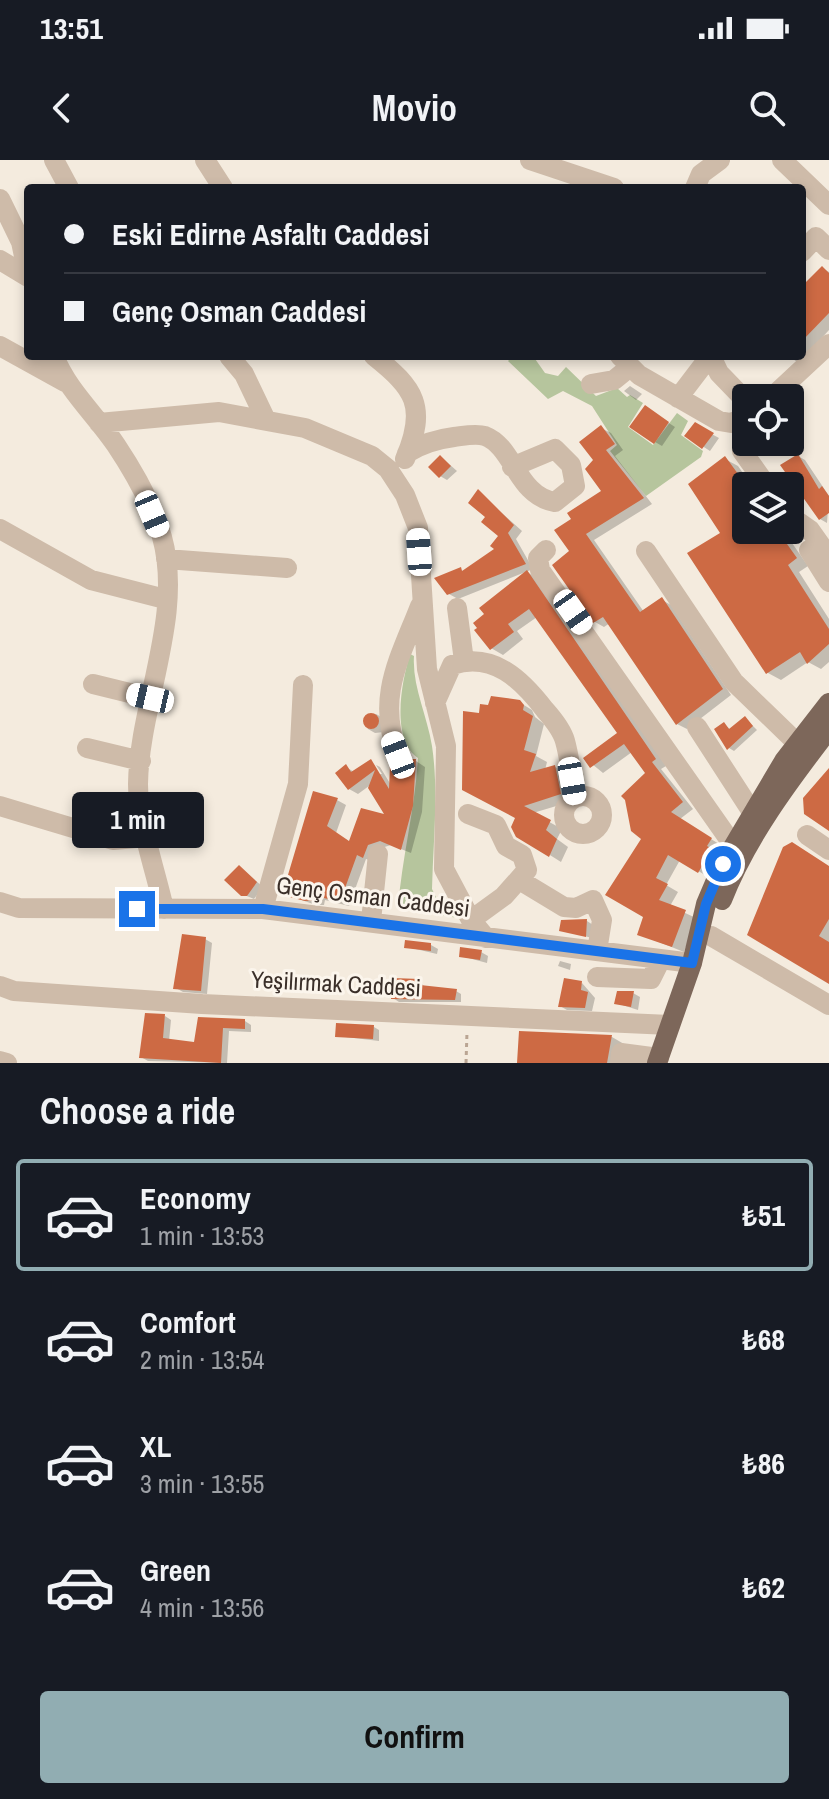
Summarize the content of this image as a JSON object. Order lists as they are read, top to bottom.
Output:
{
  "streets": {
    "street": ["Genç Osman Caddesi", "Yeşilırmak Caddesi"]
  },
  "page": {
    "status": "13:51",
    "header": "Movio",
    "banner": ["Eski Edirne Asfaltı Caddesi", "Genç Osman Caddesi"],
    "bubble": "1 min",
    "heading": "Choose a ride",
    "list": [
      {
        "name": "Economy",
        "note": "1 min · 13:53",
        "value": "₺51"
      },
      {
        "name": "Comfort",
        "note": "2 min · 13:54",
        "value": "₺68"
      },
      {
        "name": "XL",
        "note": "3 min · 13:55",
        "value": "₺86"
      },
      {
        "name": "Green",
        "note": "4 min · 13:56",
        "value": "₺62"
      }
    ],
    "buttons": "Confirm"
  }
}
